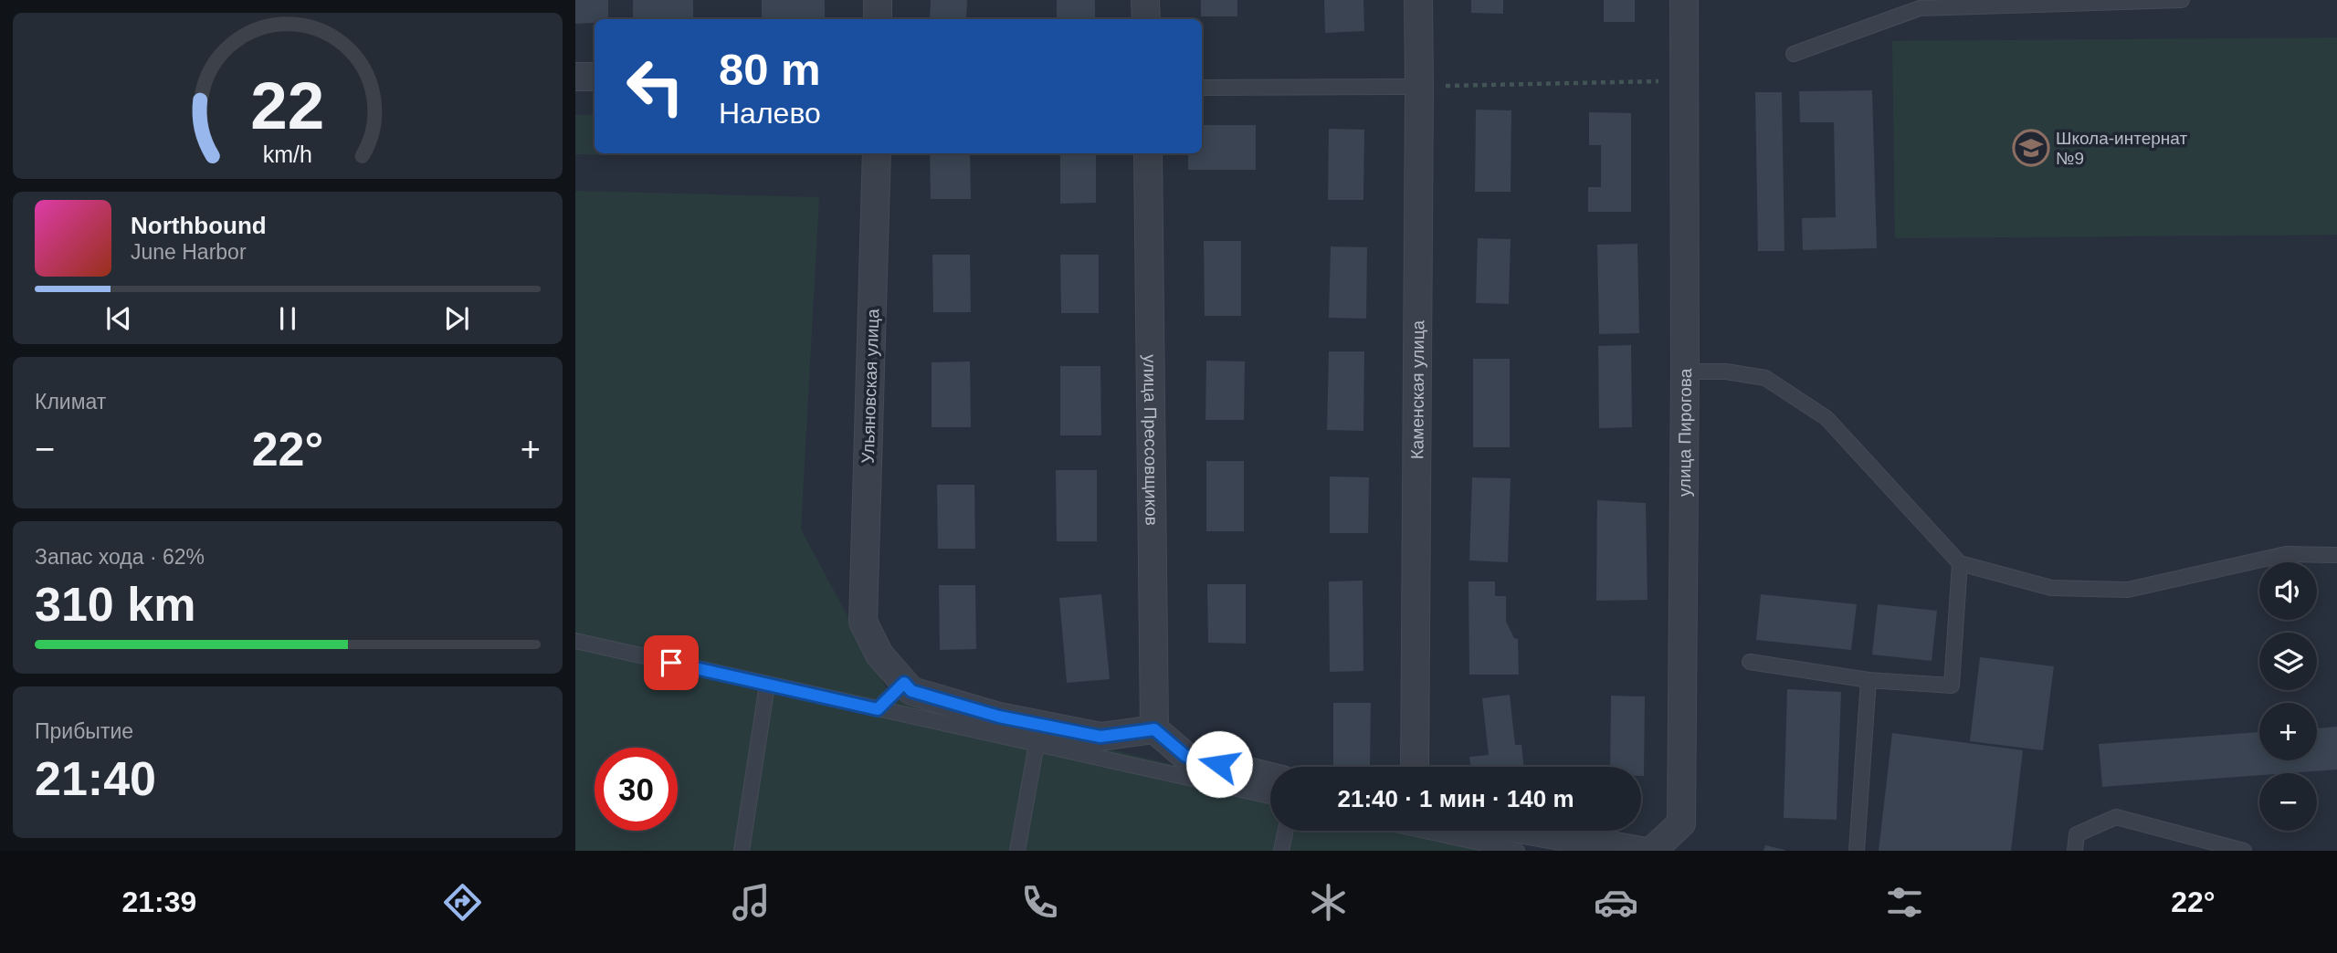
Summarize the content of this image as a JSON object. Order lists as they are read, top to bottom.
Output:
{
  "streets": {
    "street": [
      "Ульяновская улица",
      "Каменская улица",
      "улица Пирогова",
      "улица Прессовщиков"
    ]
  },
  "places": {
    "school or university": ["Школа-интернат №9"]
  },
  "page": {
    "turn": ["80 m", "Налево"],
    "song": ["Northbound", "June Harbor"],
    "tile": [
      "Климат",
      ["Запас хода · 62%", "310 km"],
      ["Прибытие", "21:40"]
    ],
    "heat": ["−", "22°", "+"],
    "map_buttons": ["+", "−"],
    "limit": "30",
    "trip": "21:40 · 1 мин · 140 m",
    "tabs": ["21:39", "22°"],
    "gauge": ["22", "km/h"]
  }
}
